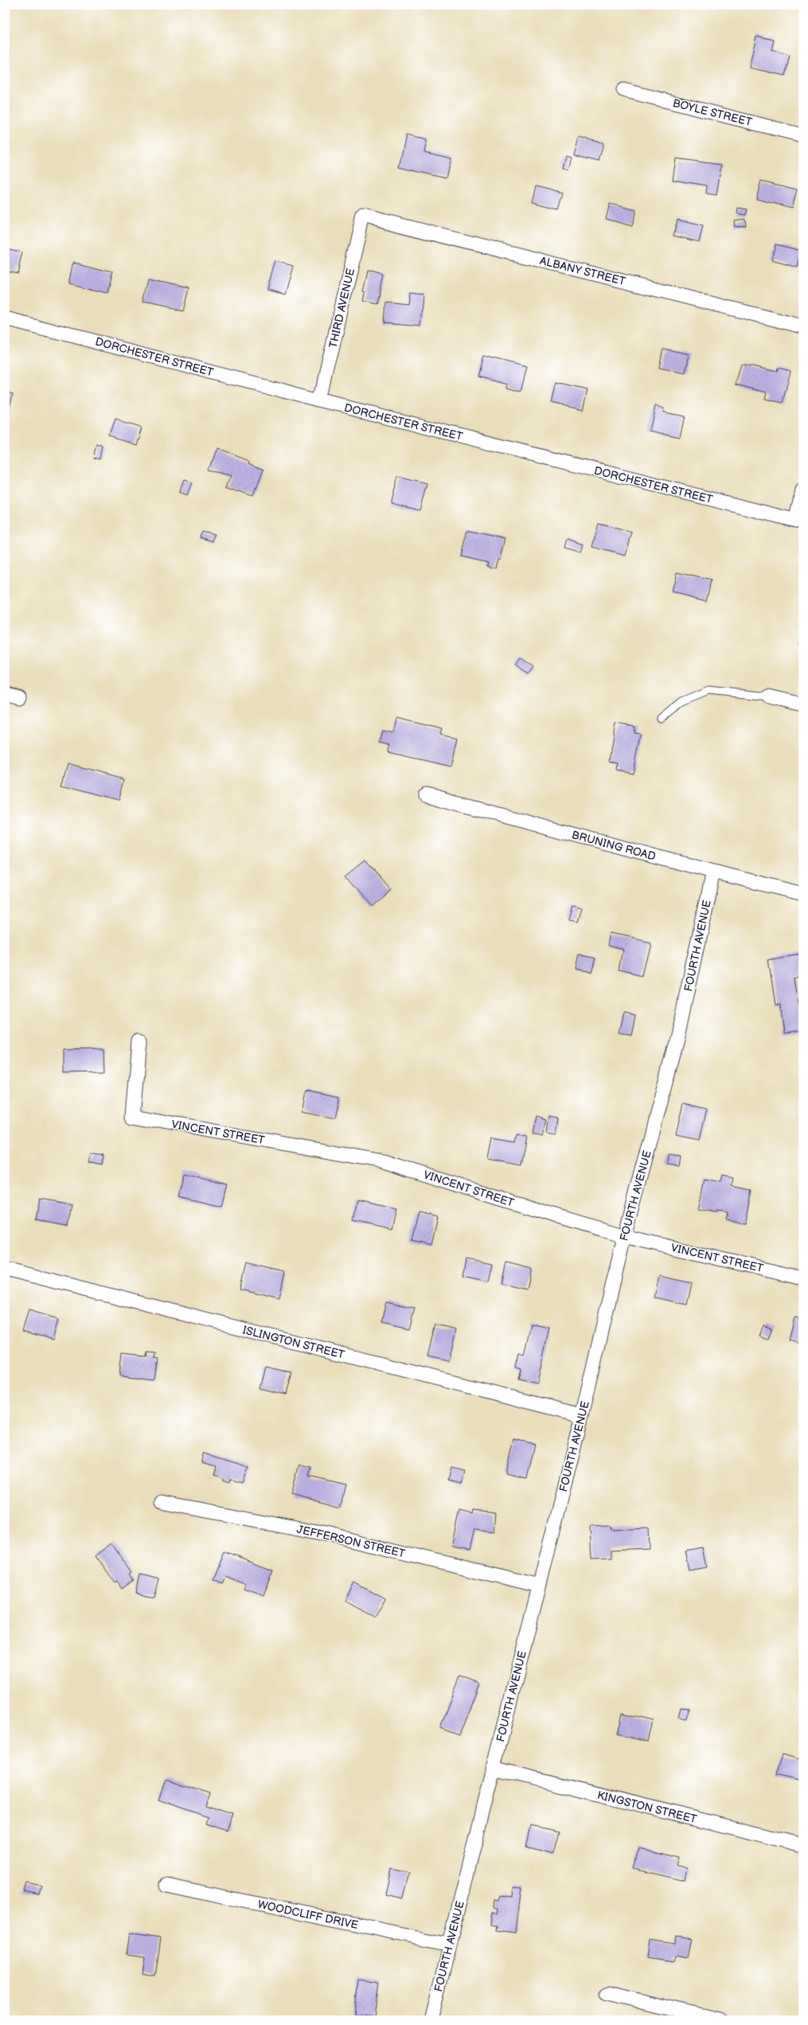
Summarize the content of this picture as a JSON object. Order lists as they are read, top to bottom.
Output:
{
  "streets": {
    "street": [
      "BOYLE STREET",
      "ALBANY STREET",
      "THIRD AVENUE",
      "DORCHESTER STREET",
      "BRUNING ROAD",
      "FOURTH AVENUE",
      "VINCENT STREET",
      "ISLINGTON STREET",
      "JEFFERSON STREET",
      "KINGSTON STREET",
      "WOODCLIFF DRIVE"
    ]
  },
  "crossings": [
    ["ALBANY STREET", "THIRD AVENUE"],
    ["THIRD AVENUE", "DORCHESTER STREET"],
    ["BRUNING ROAD", "FOURTH AVENUE"],
    ["FOURTH AVENUE", "VINCENT STREET"],
    ["FOURTH AVENUE", "ISLINGTON STREET"],
    ["FOURTH AVENUE", "JEFFERSON STREET"],
    ["FOURTH AVENUE", "KINGSTON STREET"],
    ["FOURTH AVENUE", "WOODCLIFF DRIVE"]
  ]
}
